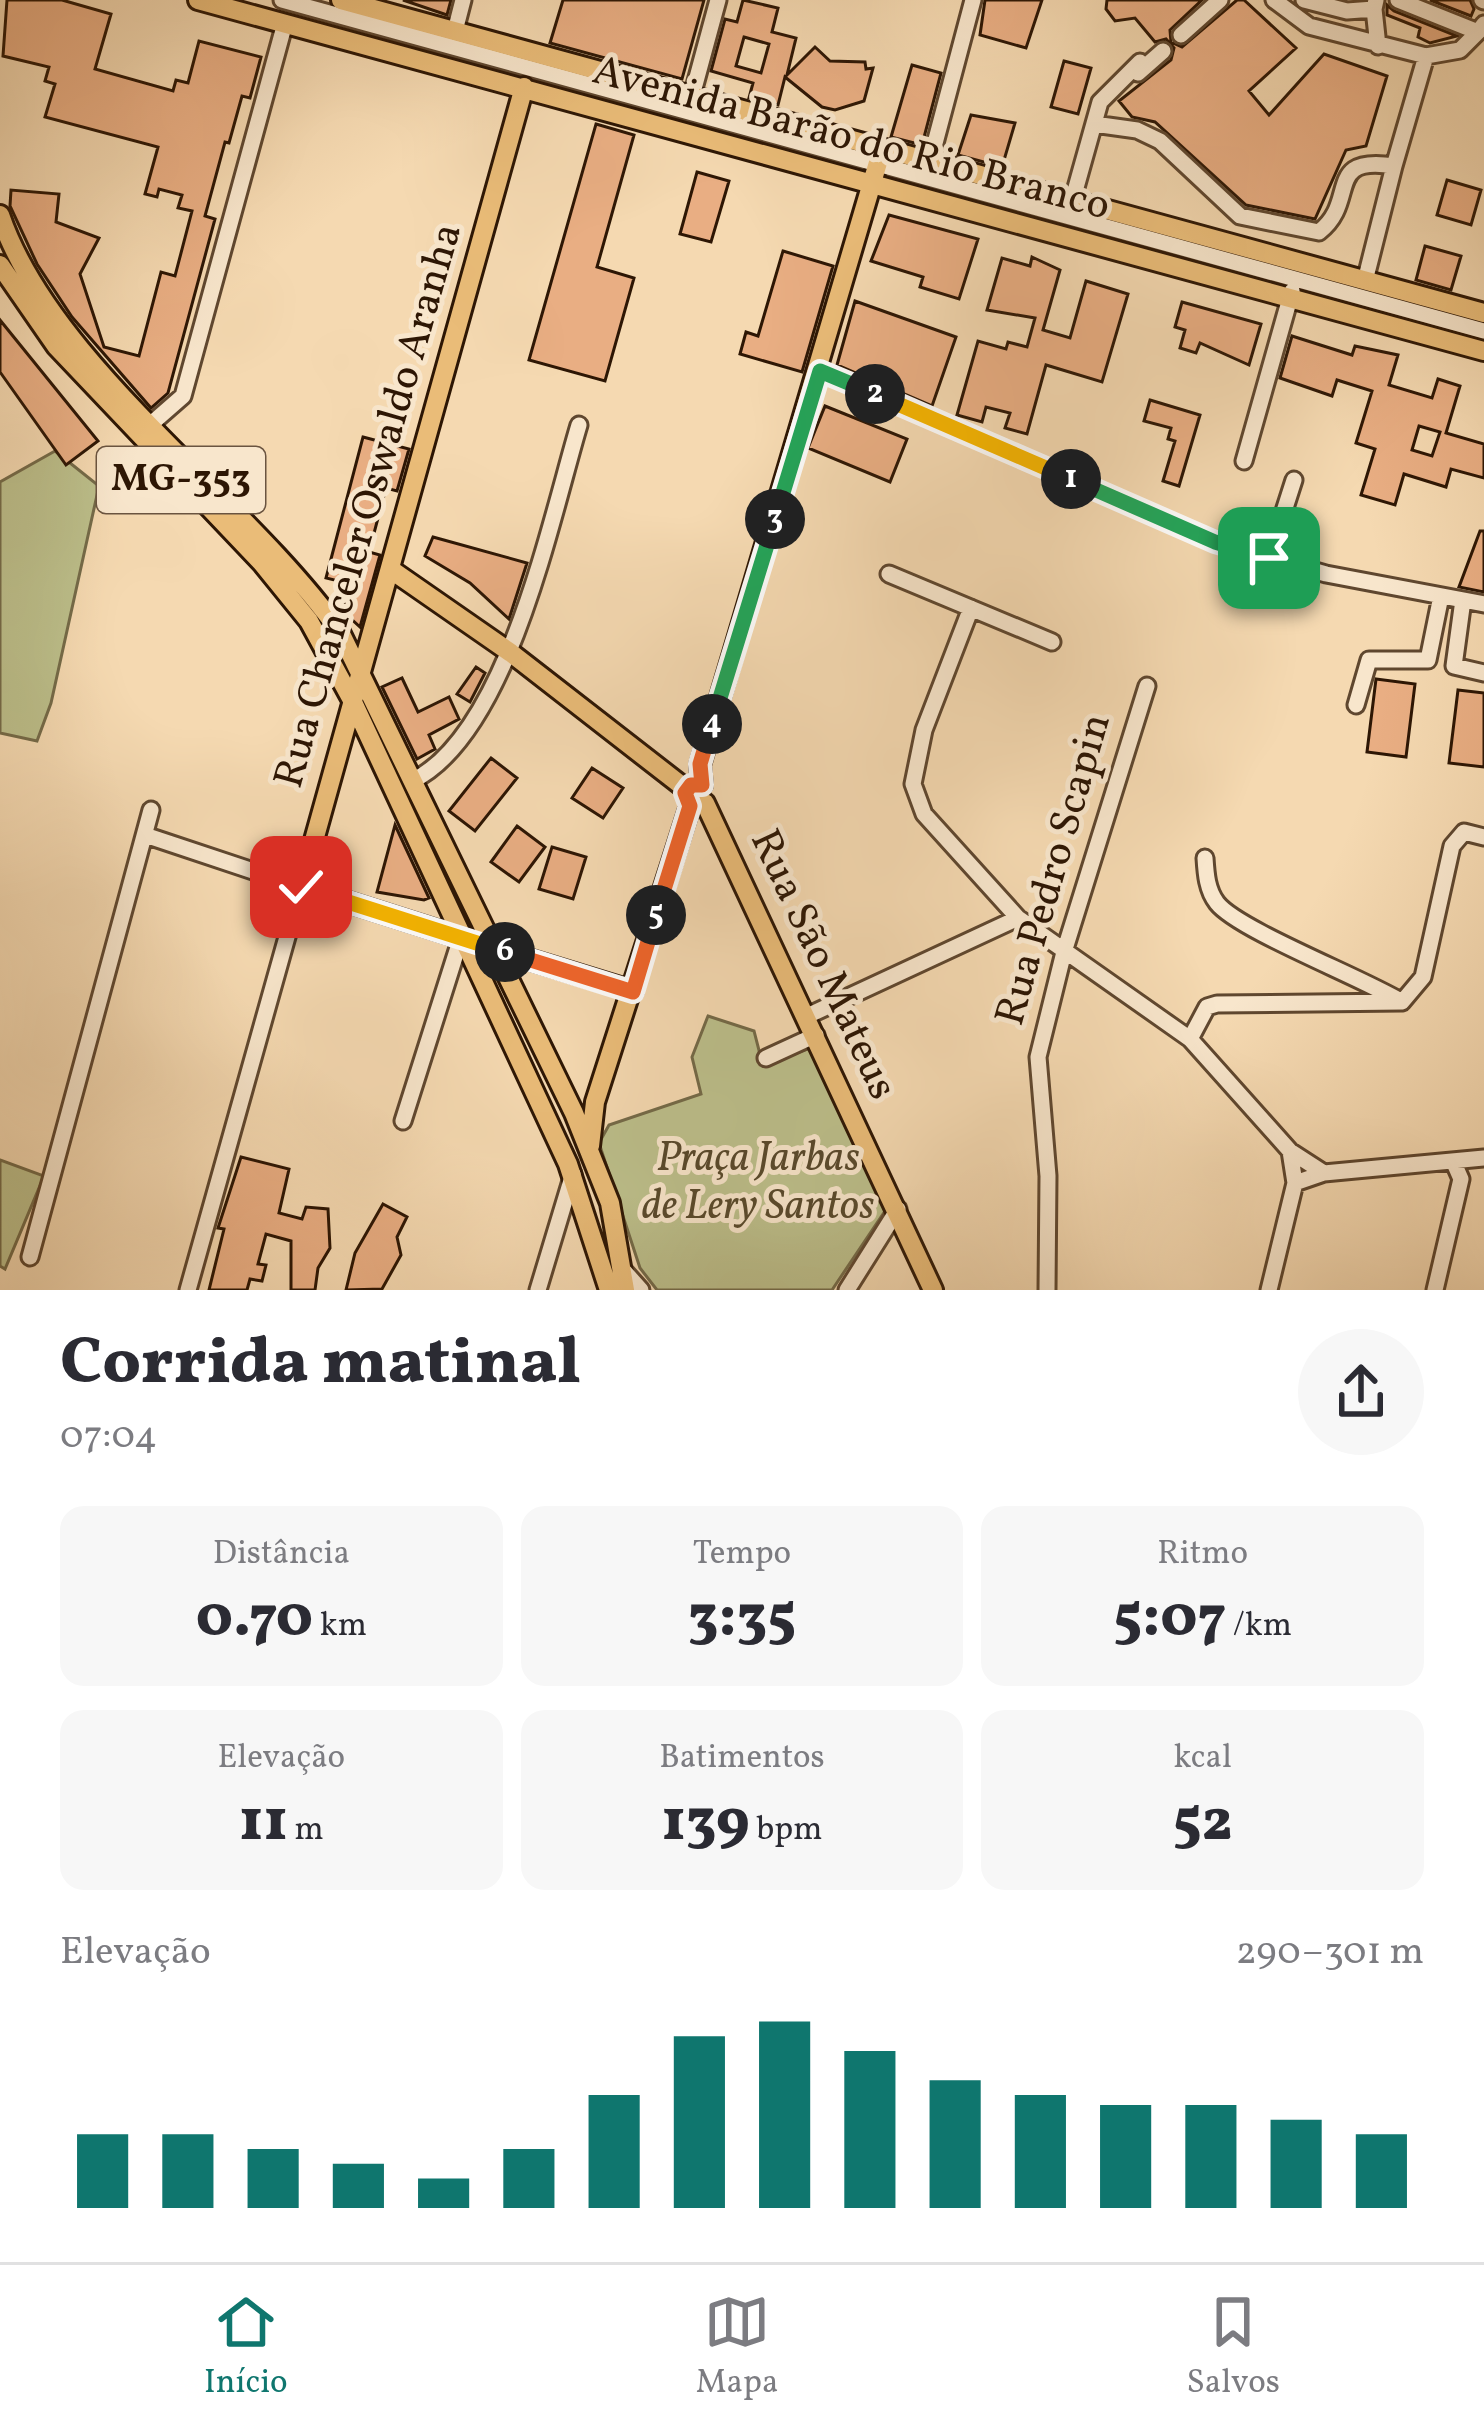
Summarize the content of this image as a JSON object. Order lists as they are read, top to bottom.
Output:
{
  "streets": {
    "main road": [
      "Avenida Barão do Rio Branco",
      "MG-353",
      "Rua Chanceler Oswaldo Aranha",
      "Rua São Mateus"
    ],
    "street": ["Rua Pedro Scapin"]
  },
  "crossings": [
    ["Avenida Barão do Rio Branco", "Rua Chanceler Oswaldo Aranha"],
    ["MG-353", "Rua Chanceler Oswaldo Aranha"],
    ["Rua Chanceler Oswaldo Aranha", "Rua São Mateus"]
  ],
  "parks": ["Praça Jarbas de Lery Santos"],
  "page": {
    "pins": [
      "2",
      "1",
      "3",
      "4",
      "5",
      "6"
    ],
    "heading": ["Corrida matinal", "07:04"],
    "stats": [
      ["Distância", "0.70 km"],
      ["Tempo", "3:35"],
      ["Ritmo", "5:07 /km"],
      ["Elevação", "11 m"],
      ["Batimentos", "139 bpm"],
      ["kcal", "52"]
    ],
    "chart": ["Elevação", "290–301 m"],
    "tabs": ["Início", "Mapa", "Salvos"]
  }
}
